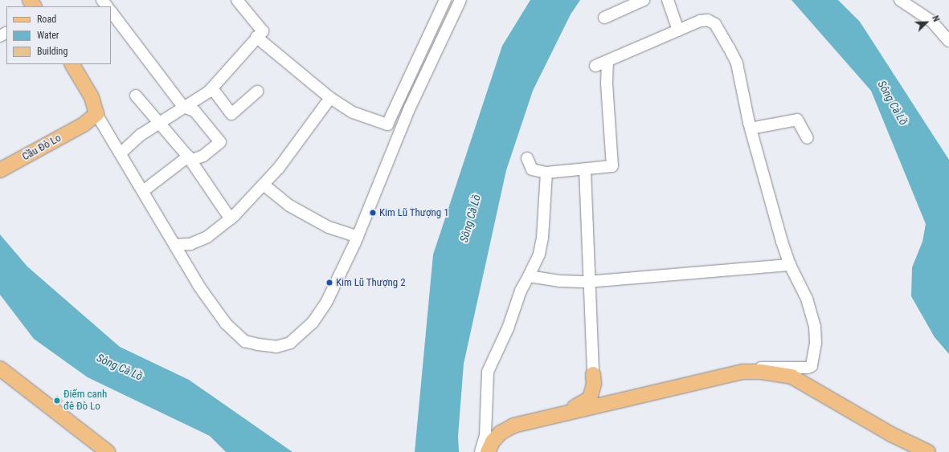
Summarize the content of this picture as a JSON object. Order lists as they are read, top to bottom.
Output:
{
  "streets": {
    "main road": ["Cầu Đò Lo"]
  },
  "water": ["Sông Cà Lồ"],
  "places": ["Kim Lũ Thượng 1", "Kim Lũ Thượng 2", "Điếm canh đê Đò Lo"],
  "legend": ["Road", "Water", "Building"],
  "north": "top right"
}
